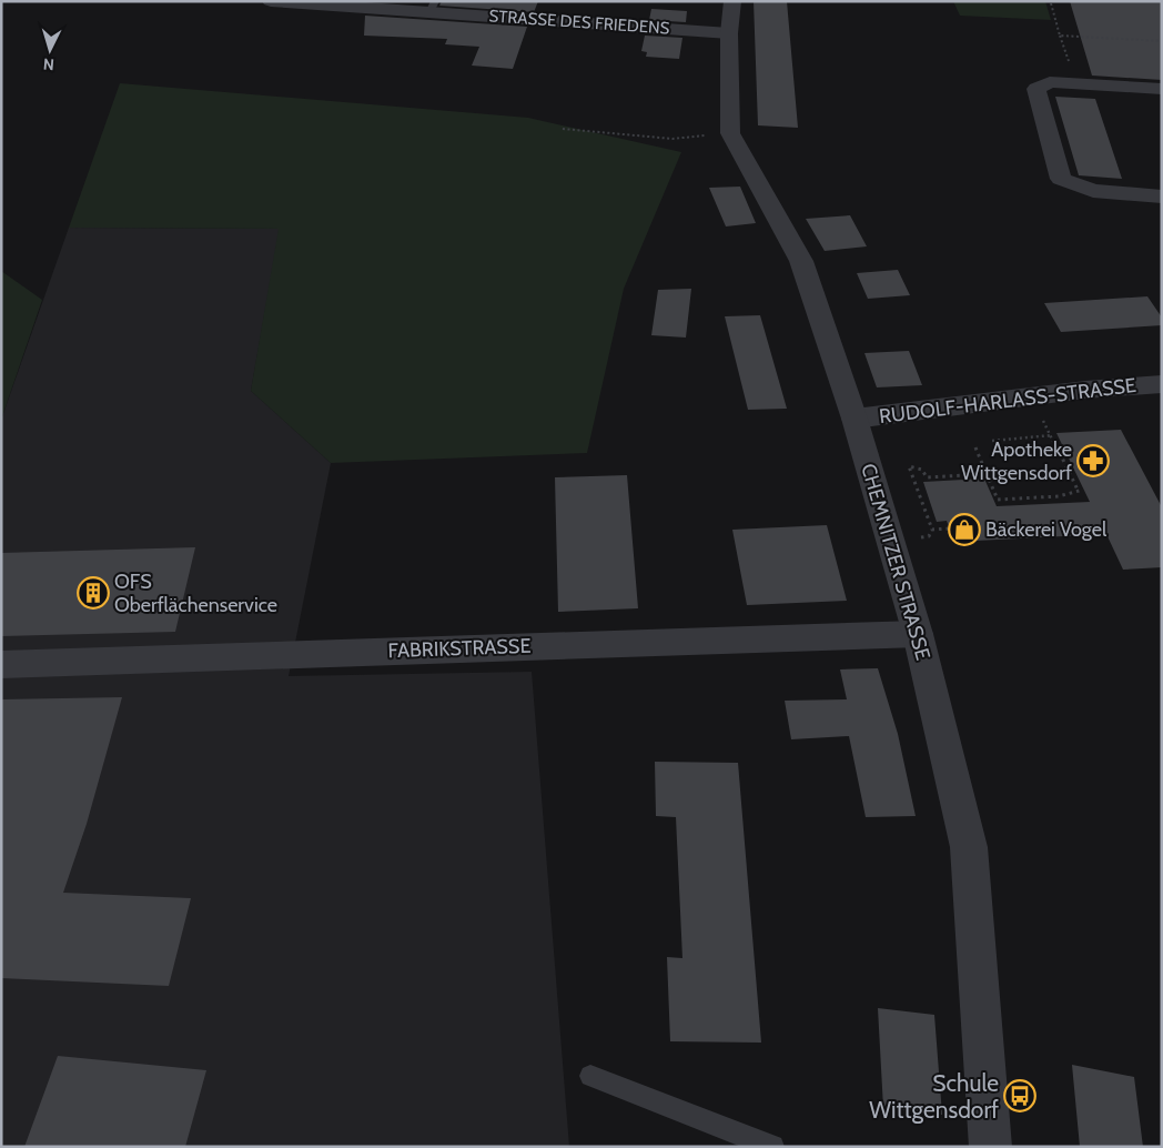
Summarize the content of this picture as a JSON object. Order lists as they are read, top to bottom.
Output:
{
  "streets": {
    "street": [
      "STRASSE DES FRIEDENS",
      "RUDOLF-HARLASS-STRASSE",
      "CHEMNITZER STRASSE",
      "FABRIKSTRASSE"
    ]
  },
  "crossings": [
    ["STRASSE DES FRIEDENS", "CHEMNITZER STRASSE"],
    ["RUDOLF-HARLASS-STRASSE", "CHEMNITZER STRASSE"],
    ["CHEMNITZER STRASSE", "FABRIKSTRASSE"]
  ],
  "places": {
    "pharmacy": ["Apotheke Wittgensdorf"],
    "shop": ["Bäckerei Vogel"],
    "building": ["OFS Oberflächenservice"],
    "bus stop": ["Schule Wittgensdorf"]
  },
  "north": "bottom"
}
